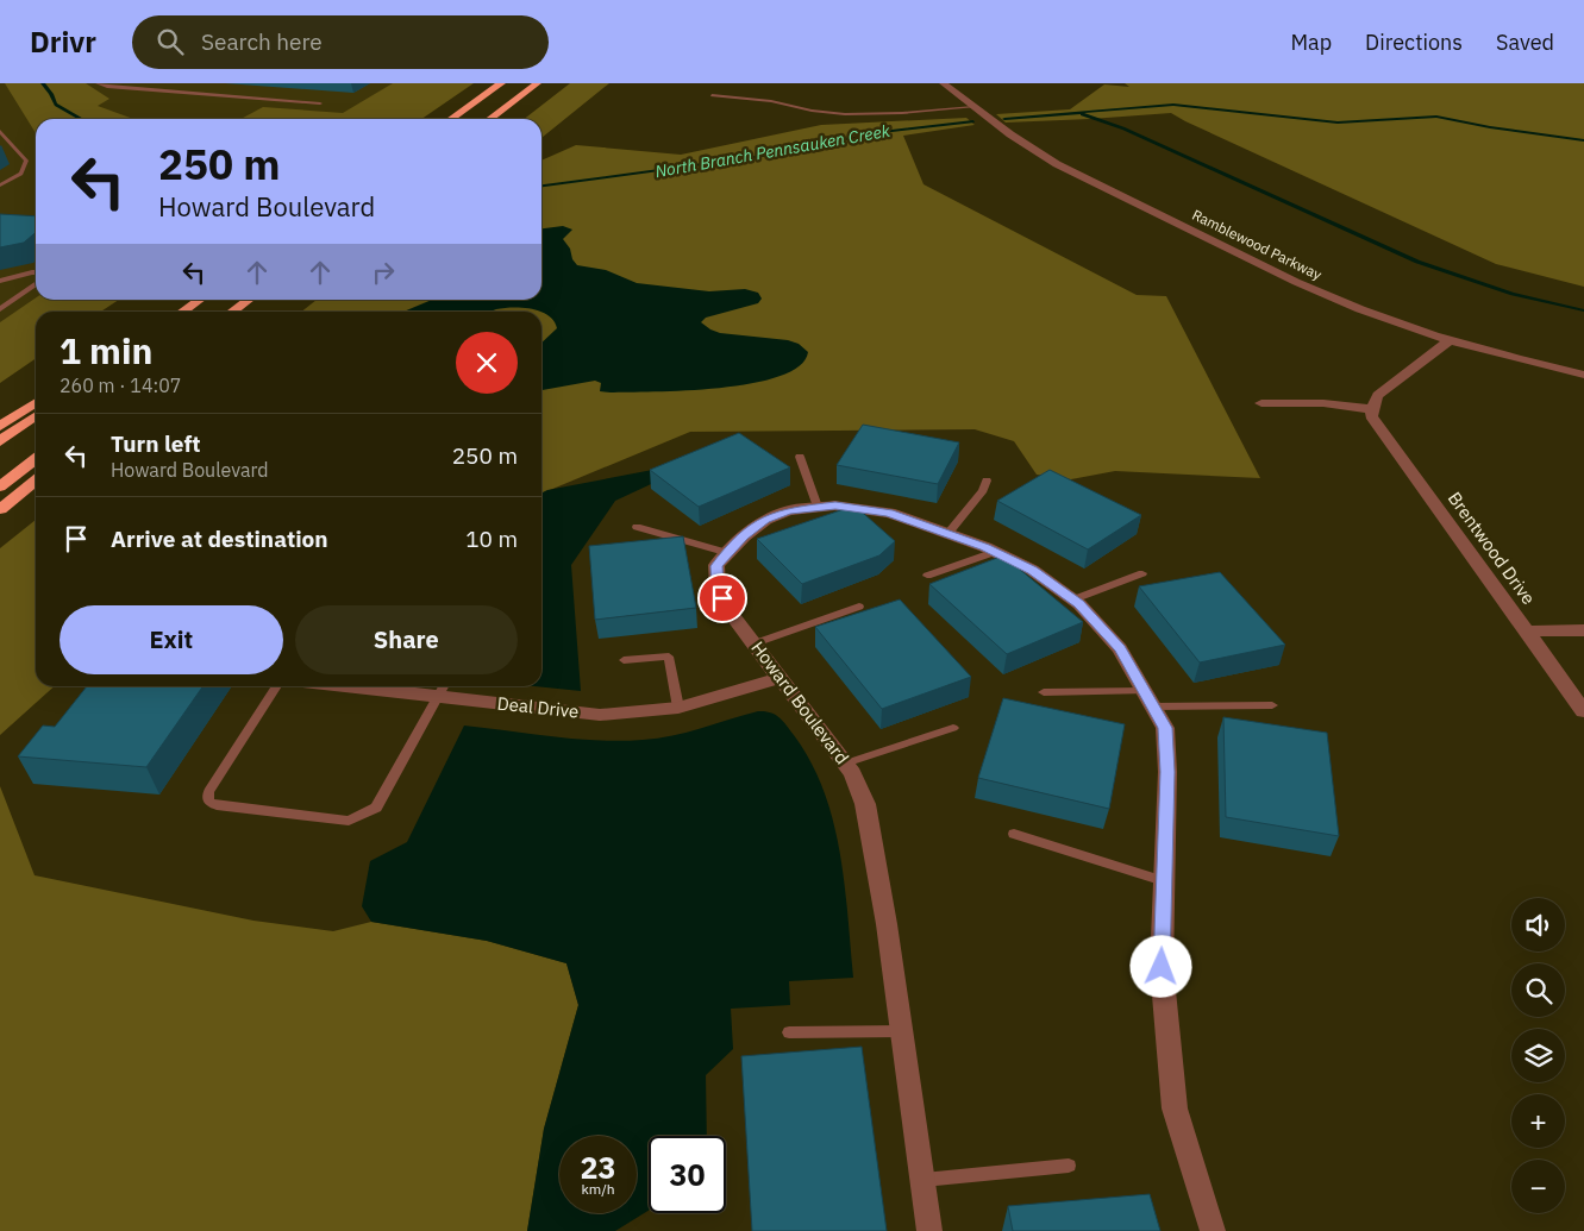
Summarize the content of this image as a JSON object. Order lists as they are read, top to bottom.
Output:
{
  "streets": {
    "street": [
      "Ramblewood Parkway",
      "Brentwood Drive",
      "Howard Boulevard",
      "Deal Drive"
    ]
  },
  "crossings": [
    ["Howard Boulevard", "Deal Drive"]
  ],
  "water": ["North Branch Pennsauken Creek"],
  "page": {
    "header": "Drivr",
    "search": "Search here",
    "nav": ["Map", "Directions", "Saved"],
    "turn": ["250 m", "Howard Boulevard"],
    "heading": ["1 min", "260 m · 14:07"],
    "list": [
      {
        "name": "Turn left",
        "note": "Howard Boulevard",
        "value": "250 m"
      },
      {
        "name": "Arrive at destination",
        "value": "10 m"
      }
    ],
    "buttons": ["Exit", "Share"],
    "map_buttons": ["+", "−"],
    "speed": "23 km/h",
    "limit": "30"
  }
}
